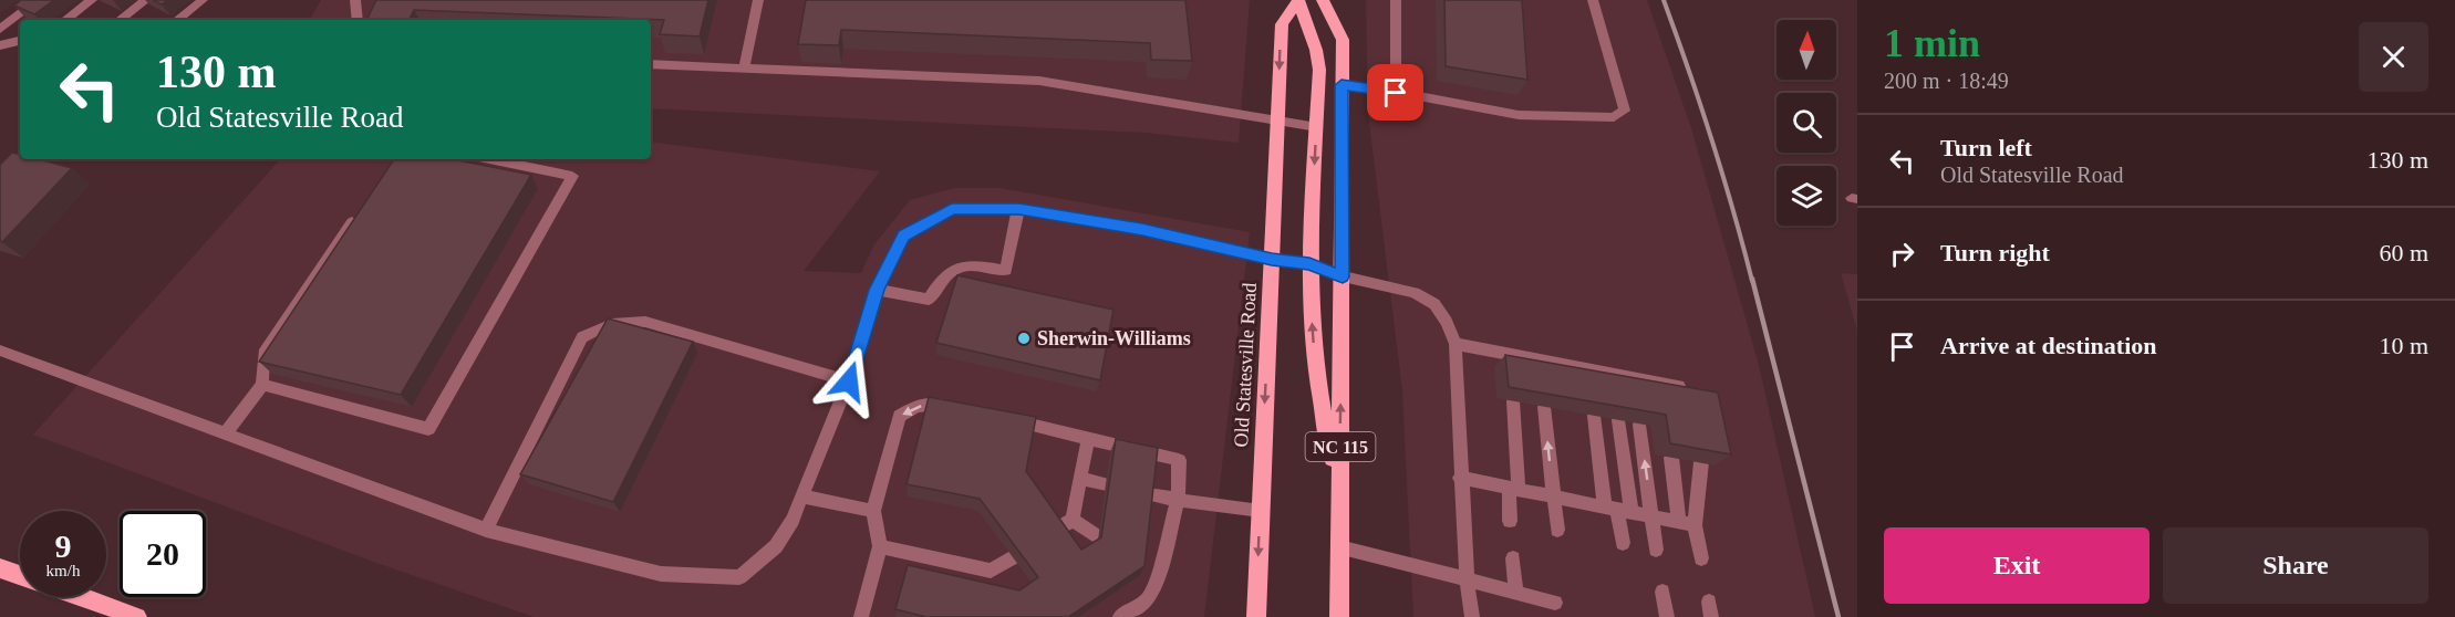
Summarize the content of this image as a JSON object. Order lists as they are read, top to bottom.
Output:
{
  "streets": {
    "main road": ["Old Statesville Road", "NC 115"]
  },
  "places": ["Sherwin-Williams"],
  "north": "top",
  "page": {
    "heading": ["1 min", "200 m · 18:49"],
    "turn": ["130 m", "Old Statesville Road"],
    "list": [
      {
        "name": "Turn left",
        "note": "Old Statesville Road",
        "value": "130 m"
      },
      {
        "name": "Turn right",
        "value": "60 m"
      },
      {
        "name": "Arrive at destination",
        "value": "10 m"
      }
    ],
    "speed": "9 km/h",
    "limit": "20",
    "buttons": ["Exit", "Share"]
  }
}
